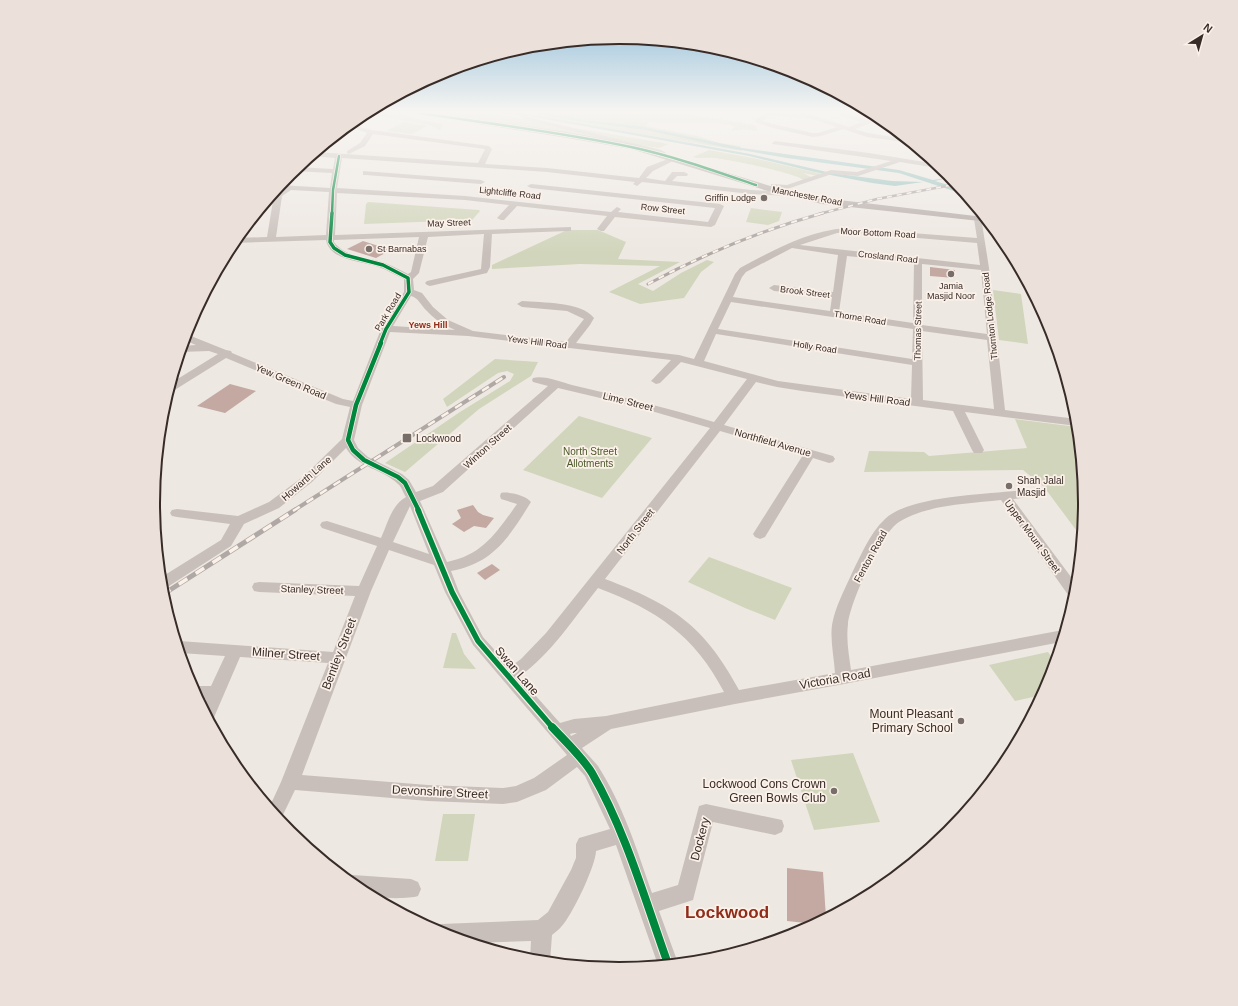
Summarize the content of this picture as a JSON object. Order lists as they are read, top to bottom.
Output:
{
  "streets": {
    "main road": ["Manchester Road"],
    "street": [
      "Lightcliffe Road",
      "Row Street",
      "May Street",
      "Moor Bottom Road",
      "Crosland Road",
      "Brook Street",
      "Park Road",
      "Thornton Lodge Road",
      "Thorne Road",
      "Thomas Street",
      "Yews Hill Road",
      "Holly Road",
      "Yew Green Road",
      "Lime Street",
      "Northfield Avenue",
      "Winton Street",
      "Howarth Lane",
      "North Street",
      "Upper Mount Street",
      "Fenton Road",
      "Stanley Street",
      "Milner Street",
      "Bentley Street",
      "Swan Lane",
      "Victoria Road",
      "Devonshire Street",
      "Dockery"
    ]
  },
  "crossings": [
    ["Lightcliffe Road", "Row Street"],
    ["Moor Bottom Road", "Crosland Road"],
    ["Moor Bottom Road", "Thornton Lodge Road"],
    ["Moor Bottom Road", "Thorne Road"],
    ["Moor Bottom Road", "Yews Hill Road"],
    ["Moor Bottom Road", "Holly Road"],
    ["Crosland Road", "Brook Street"],
    ["Crosland Road", "Thornton Lodge Road"],
    ["Crosland Road", "Thomas Street"],
    ["Brook Street", "Thorne Road"],
    ["Park Road", "Yews Hill Road"],
    ["Park Road", "Yew Green Road"],
    ["Thornton Lodge Road", "Thorne Road"],
    ["Thornton Lodge Road", "Yews Hill Road"],
    ["Thorne Road", "Thomas Street"],
    ["Thomas Street", "Yews Hill Road"],
    ["Thomas Street", "Holly Road"],
    ["Yews Hill Road", "North Street"],
    ["Lime Street", "Northfield Avenue"],
    ["Lime Street", "Winton Street"],
    ["Lime Street", "North Street"],
    ["Northfield Avenue", "North Street"],
    ["Winton Street", "Bentley Street"],
    ["Winton Street", "Swan Lane"],
    ["Howarth Lane", "Swan Lane"],
    ["North Street", "Swan Lane"],
    ["Upper Mount Street", "Fenton Road"],
    ["Fenton Road", "Victoria Road"],
    ["Stanley Street", "Bentley Street"],
    ["Milner Street", "Bentley Street"],
    ["Bentley Street", "Swan Lane"],
    ["Bentley Street", "Devonshire Street"],
    ["Swan Lane", "Victoria Road"],
    ["Swan Lane", "Devonshire Street"],
    ["Swan Lane", "Dockery"],
    ["Victoria Road", "Devonshire Street"]
  ],
  "districts": ["Yews Hill", "Lockwood"],
  "parks": ["North Street Allotments"],
  "places": {
    "other": [
      "Griffin Lodge",
      "St Barnabas",
      "Jamia Masjid Noor",
      "Shah Jalal Masjid",
      "Mount Pleasant Primary School",
      "Lockwood Cons Crown Green Bowls Club"
    ],
    "transit": ["Lockwood"]
  },
  "north": "top right"
}
